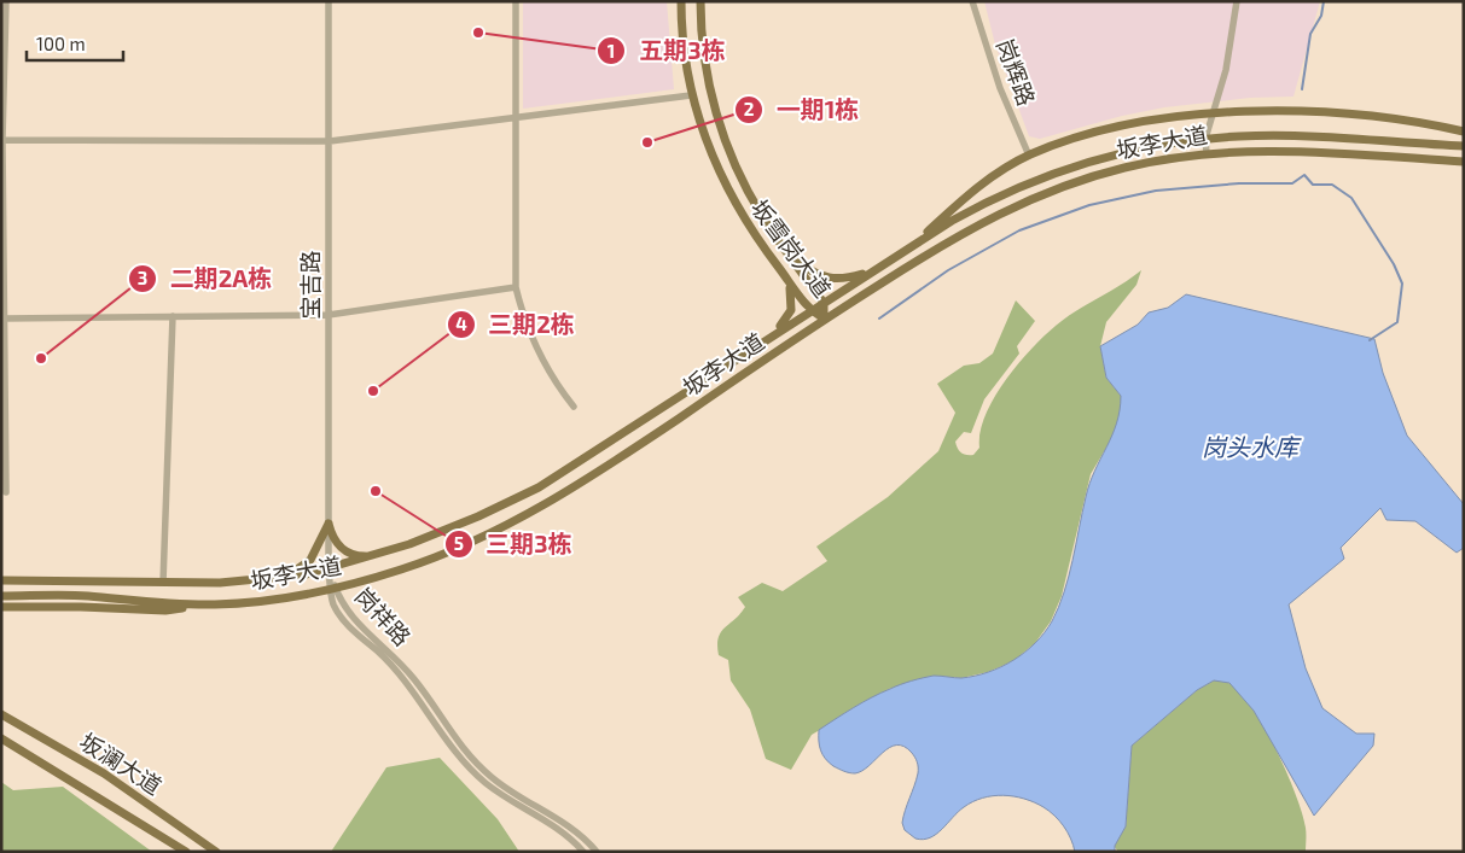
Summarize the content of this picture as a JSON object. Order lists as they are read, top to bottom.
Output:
{
  "streets": {
    "main road": ["坂李大道", "坂雪岗大道", "坂澜大道"],
    "street": ["岗辉路", "宝吉路", "岗祥路"]
  },
  "crossings": [
    ["坂李大道", "坂雪岗大道"],
    ["坂李大道", "宝吉路"],
    ["坂李大道", "岗祥路"],
    ["宝吉路", "岗祥路"]
  ],
  "water": ["岗头水库"],
  "places": [
    "五期3栋",
    "一期1栋",
    "二期2A栋",
    "三期2栋",
    "三期3栋"
  ],
  "scale_bar": "100 m"
}
